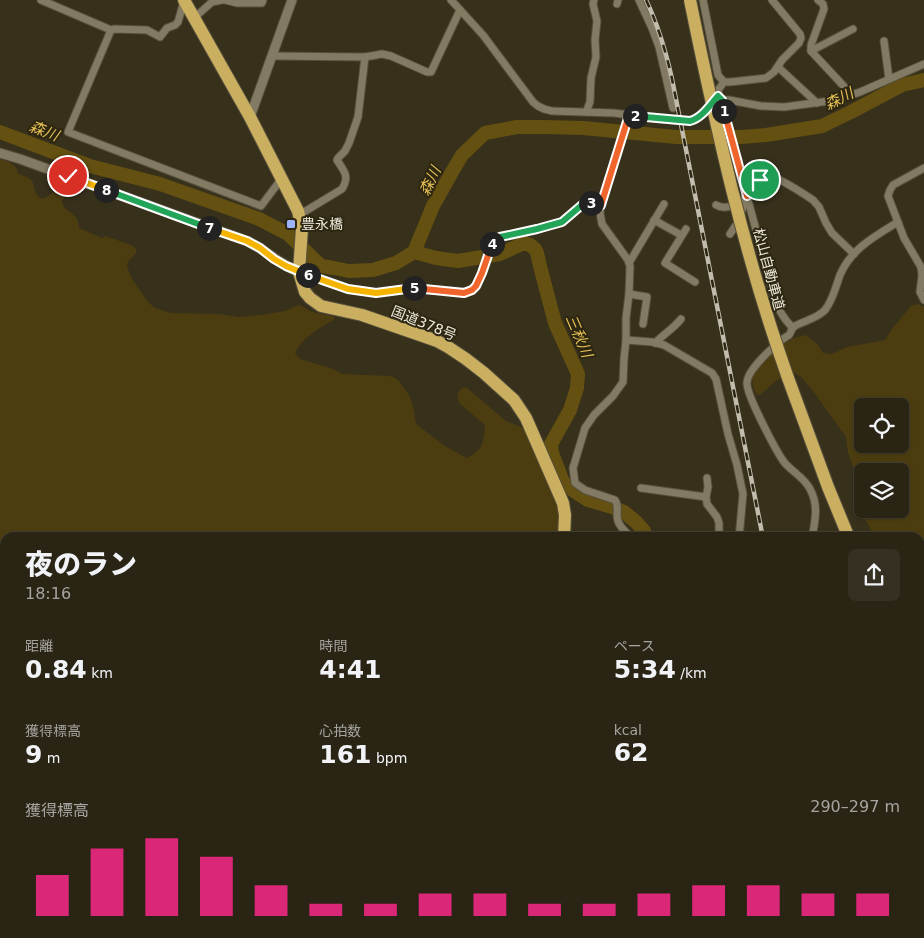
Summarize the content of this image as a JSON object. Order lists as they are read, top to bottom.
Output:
{
  "streets": {
    "highway": ["松山自動車道", "国道378号"]
  },
  "water": ["森川", "三秋川"],
  "places": {
    "transit": ["豊永橋"]
  },
  "page": {
    "pins": [
      "1",
      "2",
      "8",
      "3",
      "7",
      "4",
      "6",
      "5"
    ],
    "heading": ["夜のラン", "18:16"],
    "stats": [
      ["距離", "0.84 km"],
      ["時間", "4:41"],
      ["ペース", "5:34 /km"],
      ["獲得標高", "9 m"],
      ["心拍数", "161 bpm"],
      ["kcal", "62"]
    ],
    "chart": ["獲得標高", "290–297 m"]
  }
}
